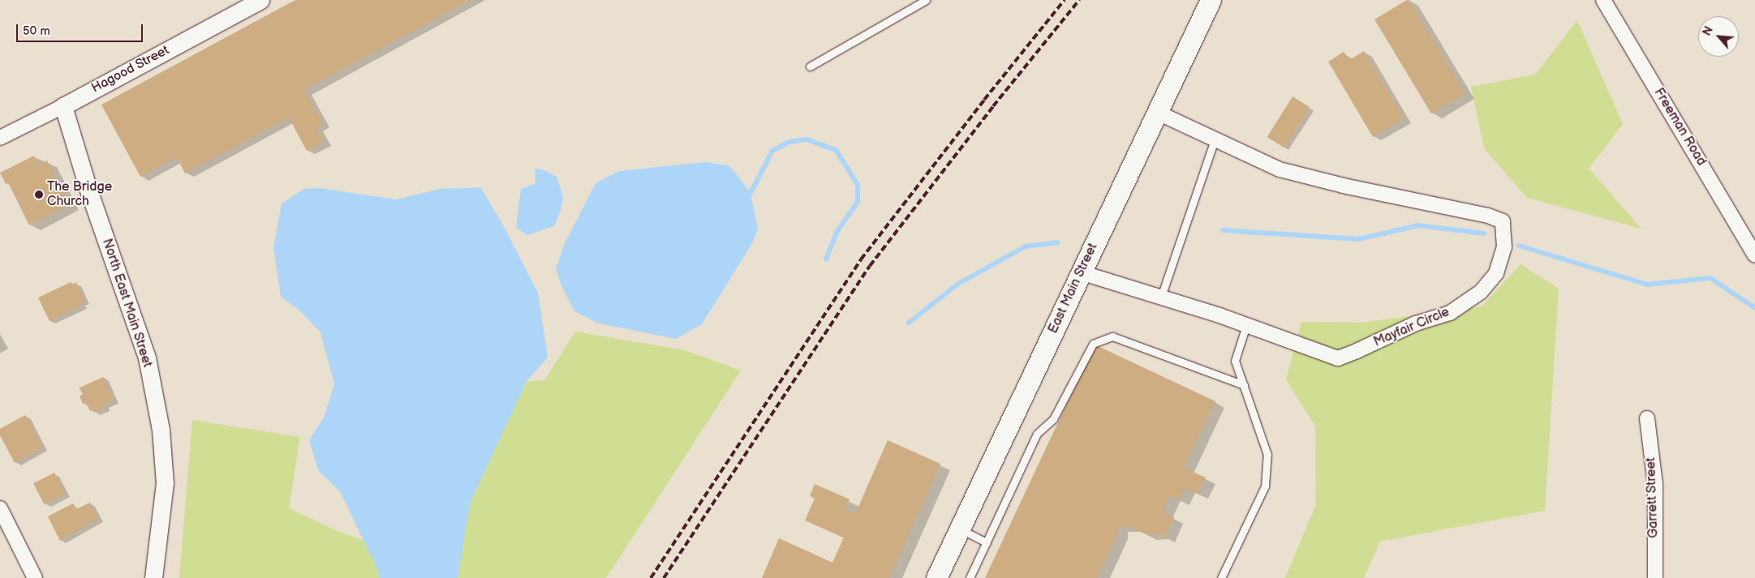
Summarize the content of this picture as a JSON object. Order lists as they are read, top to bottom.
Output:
{
  "streets": {
    "main road": ["East Main Street"],
    "street": [
      "Hagood Street",
      "Freeman Road",
      "North East Main Street",
      "Mayfair Circle",
      "Garrett Street"
    ]
  },
  "crossings": [
    ["Hagood Street", "North East Main Street"],
    ["East Main Street", "Mayfair Circle"]
  ],
  "places": ["The Bridge Church"],
  "scale_bar": "50 m",
  "north": "top left"
}
